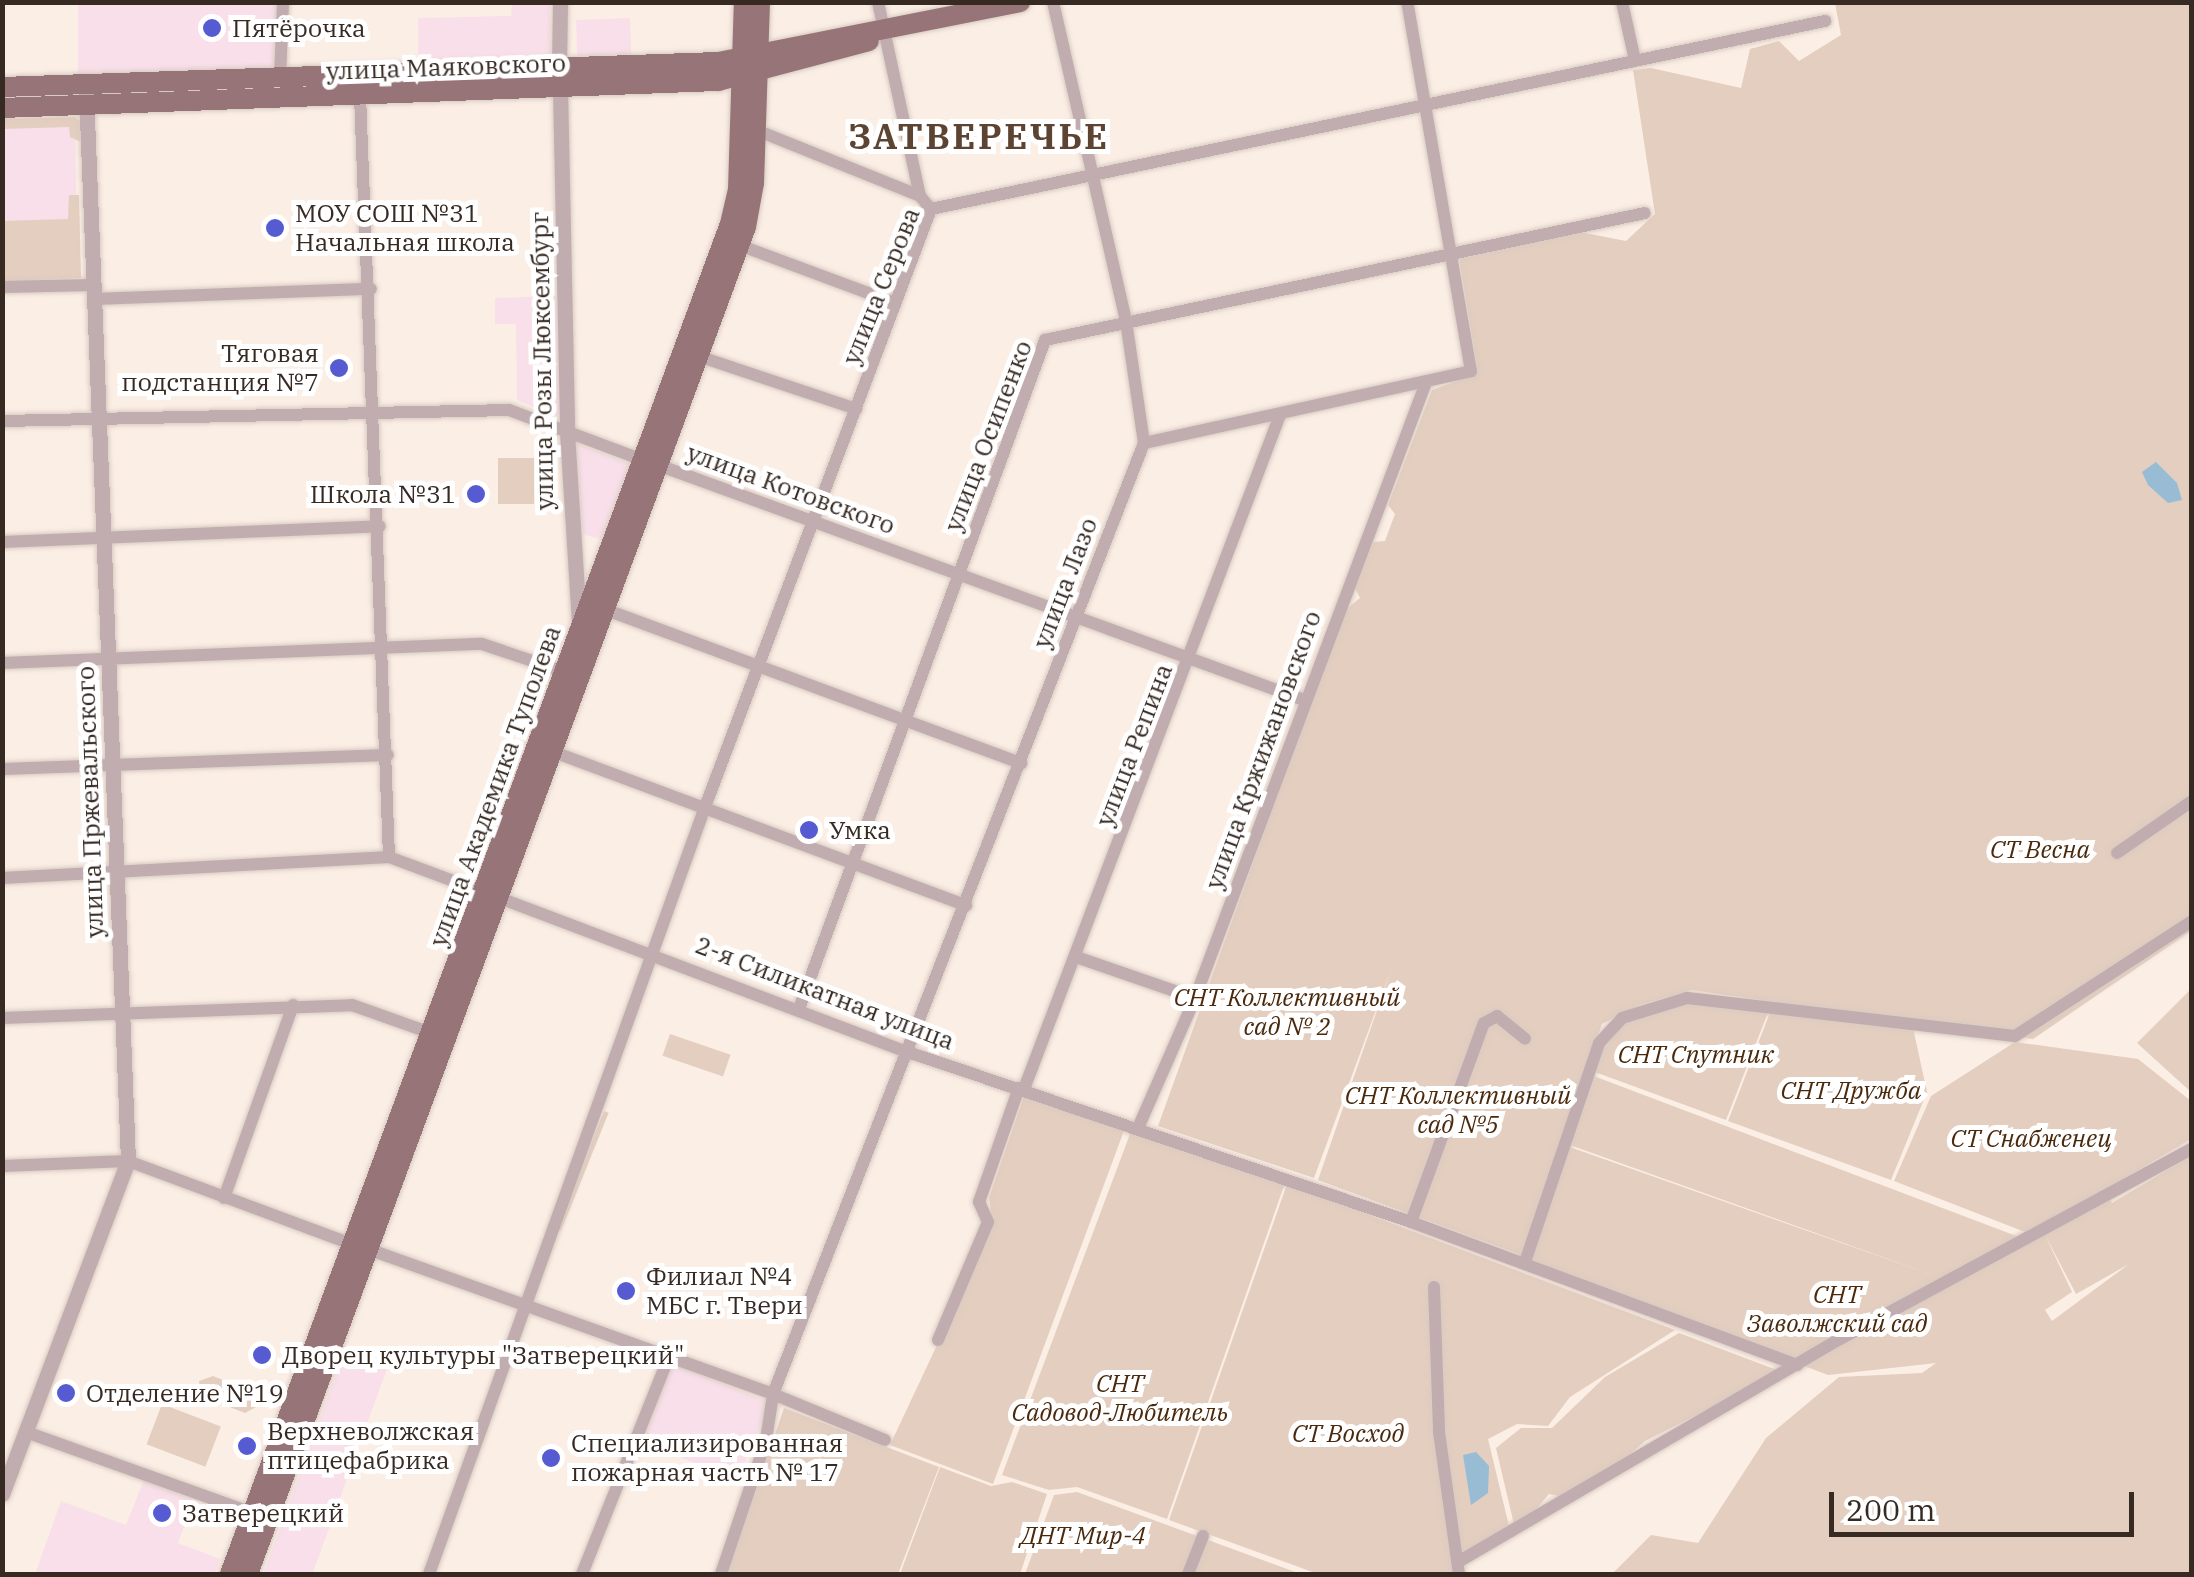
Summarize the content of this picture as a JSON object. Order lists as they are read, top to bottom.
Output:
{
  "streets": {
    "main road": ["улица Маяковского", "улица Академика Туполева"],
    "street": [
      "улица Серова",
      "улица Розы Люксембург",
      "улица Осипенко",
      "улица Котовского",
      "улица Лазо",
      "улица Репина",
      "улица Кржижановского",
      "улица Пржевальского",
      "2-я Силикатная улица"
    ]
  },
  "crossings": [
    ["улица Маяковского", "улица Розы Люксембург"],
    ["улица Маяковского", "улица Академика Туполева"],
    ["улица Маяковского", "улица Пржевальского"],
    ["улица Серова", "улица Котовского"],
    ["улица Серова", "2-я Силикатная улица"],
    ["улица Розы Люксембург", "улица Котовского"],
    ["улица Розы Люксембург", "улица Академика Туполева"],
    ["улица Осипенко", "улица Котовского"],
    ["улица Осипенко", "2-я Силикатная улица"],
    ["улица Котовского", "улица Лазо"],
    ["улица Котовского", "улица Репина"],
    ["улица Котовского", "улица Кржижановского"],
    ["улица Котовского", "улица Академика Туполева"],
    ["улица Котовского", "улица Пржевальского"],
    ["улица Лазо", "2-я Силикатная улица"],
    ["улица Репина", "2-я Силикатная улица"],
    ["улица Кржижановского", "2-я Силикатная улица"],
    ["улица Академика Туполева", "2-я Силикатная улица"],
    ["улица Пржевальского", "2-я Силикатная улица"]
  ],
  "districts": ["ЗАТВЕРЕЧЬЕ"],
  "parks": [
    "СТ Весна",
    "СНТ Коллективный сад № 2",
    "СНТ Спутник",
    "СНТ Дружба",
    "СНТ Коллективный сад №5",
    "СТ Снабженец",
    "СНТ Заволжский сад",
    "СНТ Садовод-Любитель",
    "СТ Восход",
    "ДНТ Мир-4"
  ],
  "places": [
    "Пятёрочка",
    "МОУ СОШ №31 Начальная школа",
    "Тяговая подстанция №7",
    "Школа №31",
    "Умка",
    "Филиал №4 МБС г. Твери",
    "Дворец культуры \"Затверецкий\"",
    "Отделение №19",
    "Верхневолжская птицефабрика",
    "Специализированная пожарная часть № 17",
    "Затверецкий"
  ],
  "scale_bar": "200 m"
}
